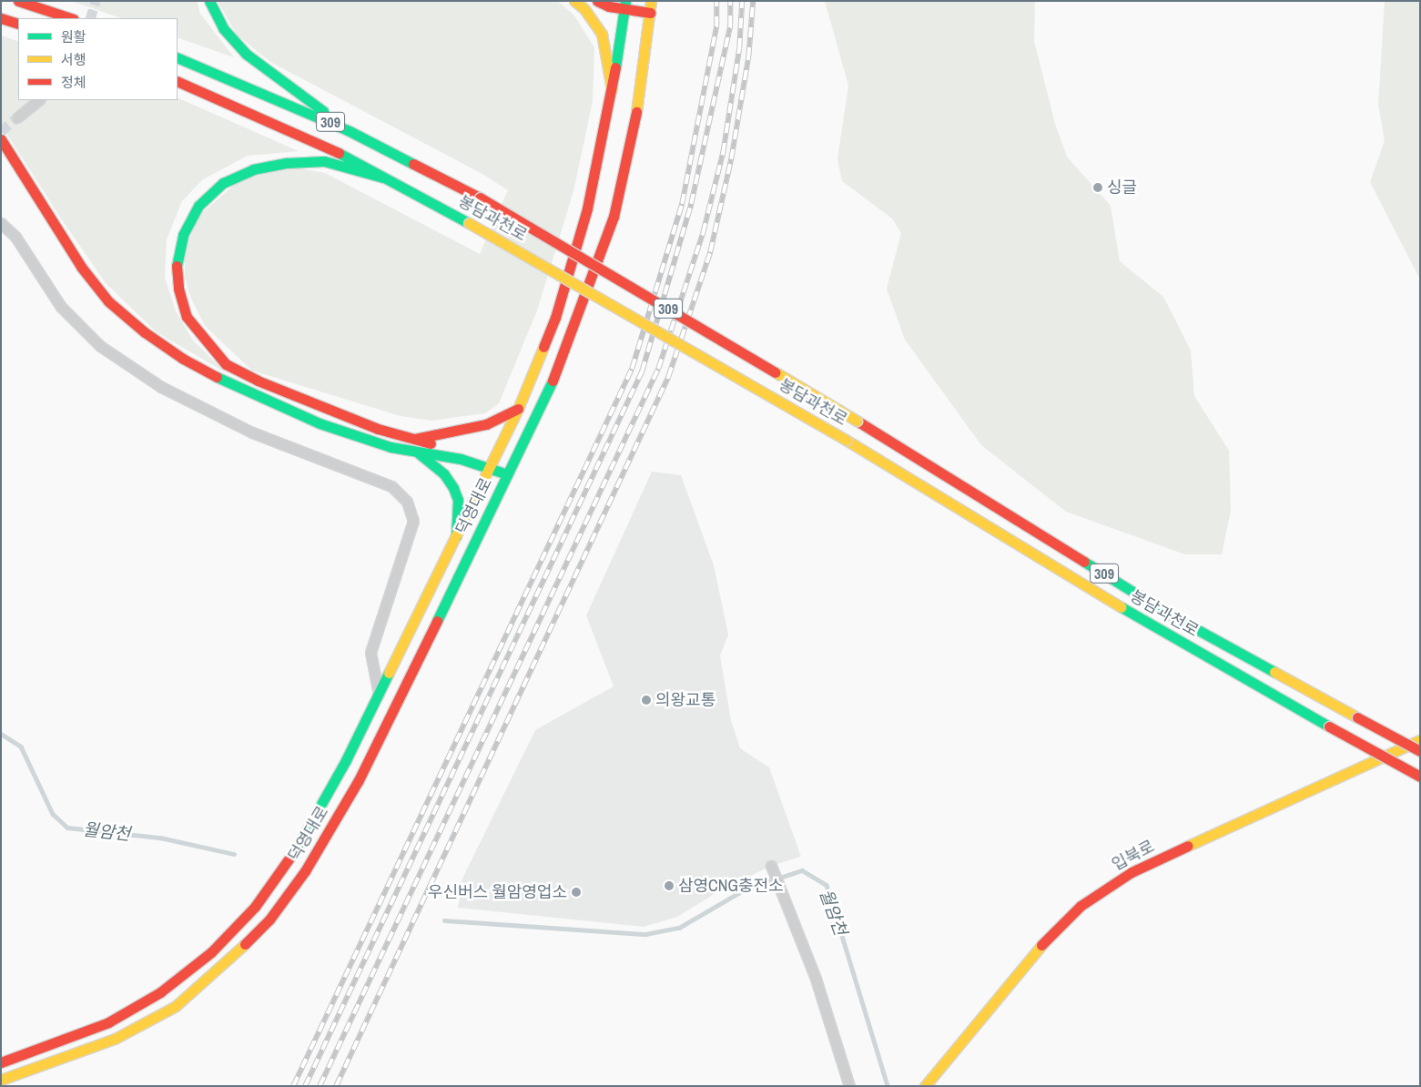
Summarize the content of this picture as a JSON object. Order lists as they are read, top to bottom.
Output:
{
  "streets": {
    "main road": [
      "309",
      "봉담과천로",
      "덕영대로",
      "입북로"
    ]
  },
  "water": ["월암천"],
  "places": [
    "싱글",
    "의왕교통",
    "삼영CNG충전소",
    "우신버스 월암영업소"
  ],
  "legend": ["원활", "서행", "정체"]
}
